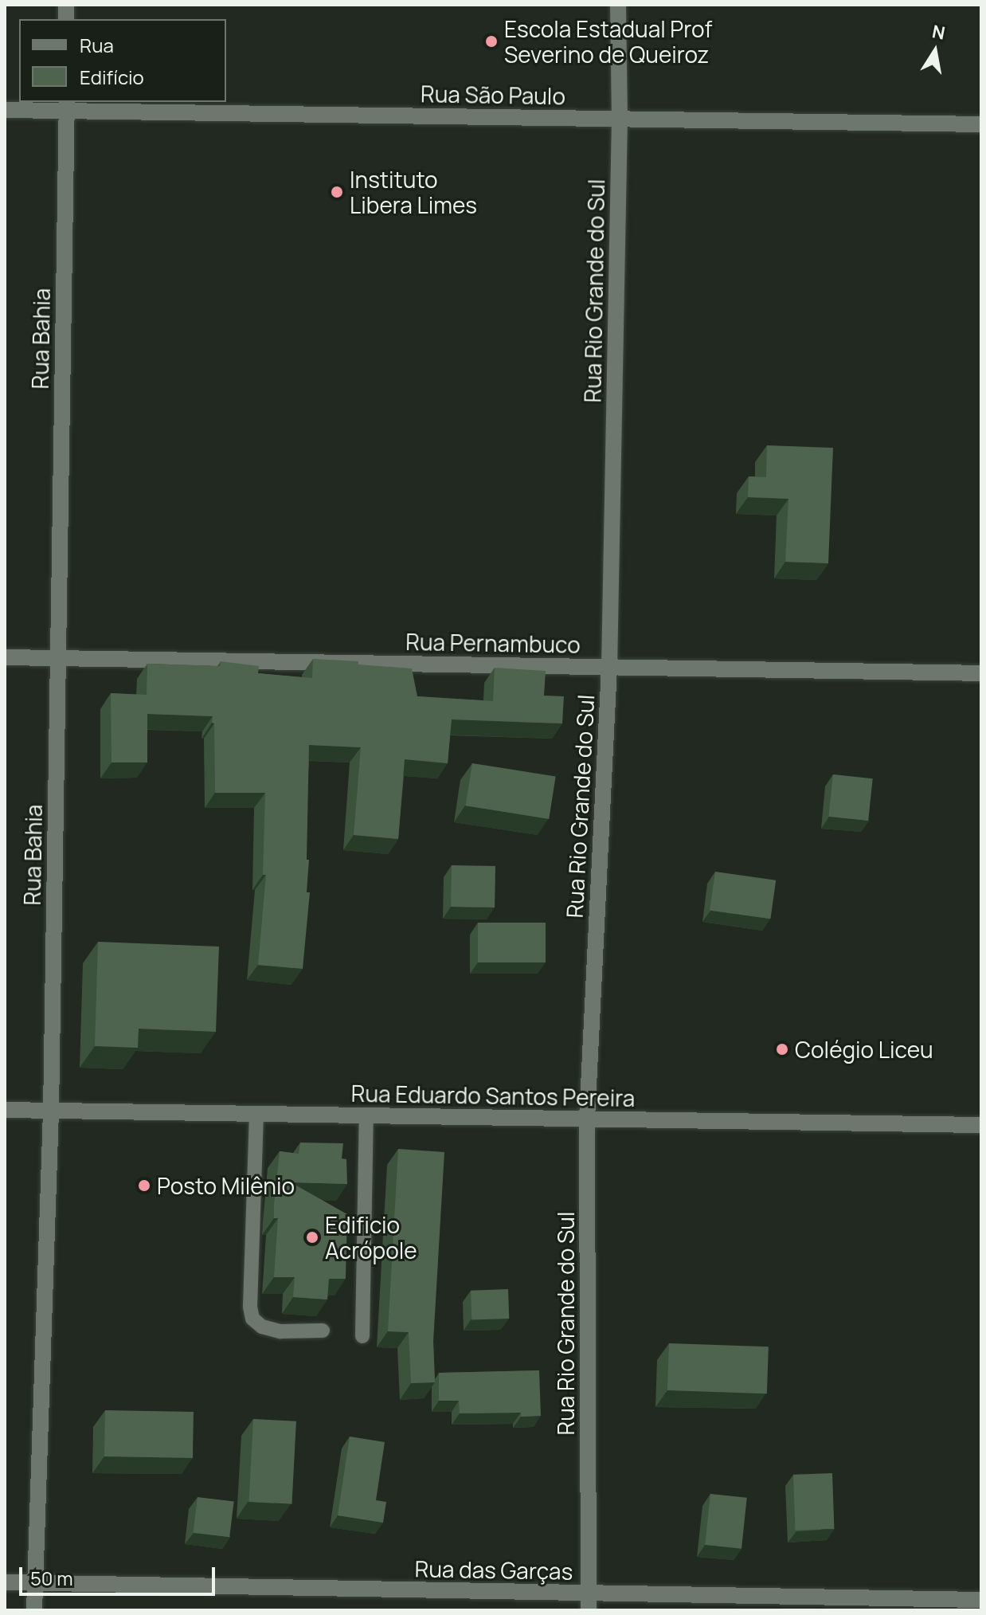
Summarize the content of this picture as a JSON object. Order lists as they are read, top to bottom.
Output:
{
  "streets": {
    "street": [
      "Rua São Paulo",
      "Rua Rio Grande do Sul",
      "Rua Bahia",
      "Rua Pernambuco",
      "Rua Eduardo Santos Pereira",
      "Rua das Garças"
    ]
  },
  "crossings": [
    ["Rua São Paulo", "Rua Rio Grande do Sul"],
    ["Rua São Paulo", "Rua Bahia"],
    ["Rua Rio Grande do Sul", "Rua Pernambuco"],
    ["Rua Rio Grande do Sul", "Rua Eduardo Santos Pereira"],
    ["Rua Rio Grande do Sul", "Rua das Garças"],
    ["Rua Bahia", "Rua Pernambuco"],
    ["Rua Bahia", "Rua Eduardo Santos Pereira"],
    ["Rua Bahia", "Rua das Garças"]
  ],
  "places": [
    "Escola Estadual Prof Severino de Queiroz",
    "Instituto Libera Limes",
    "Colégio Liceu",
    "Posto Milênio",
    "Edificio Acrópole"
  ],
  "legend": ["Rua", "Edifício"],
  "scale_bar": "50 m",
  "north": "top"
}
